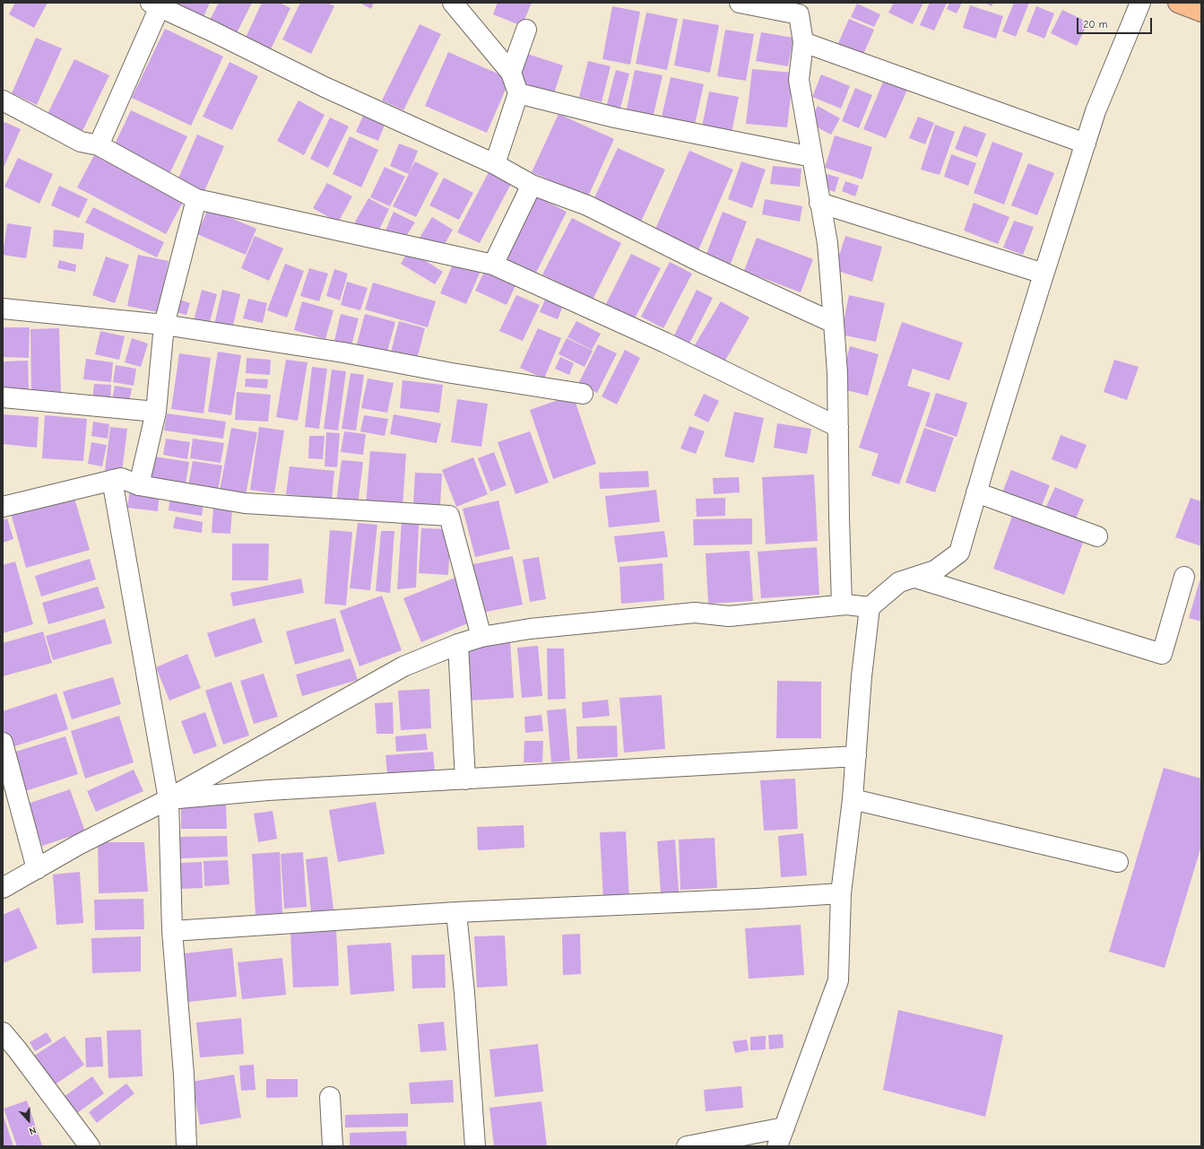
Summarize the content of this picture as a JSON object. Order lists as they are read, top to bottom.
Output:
{
  "scale_bar": "20 m",
  "north": "bottom"
}
